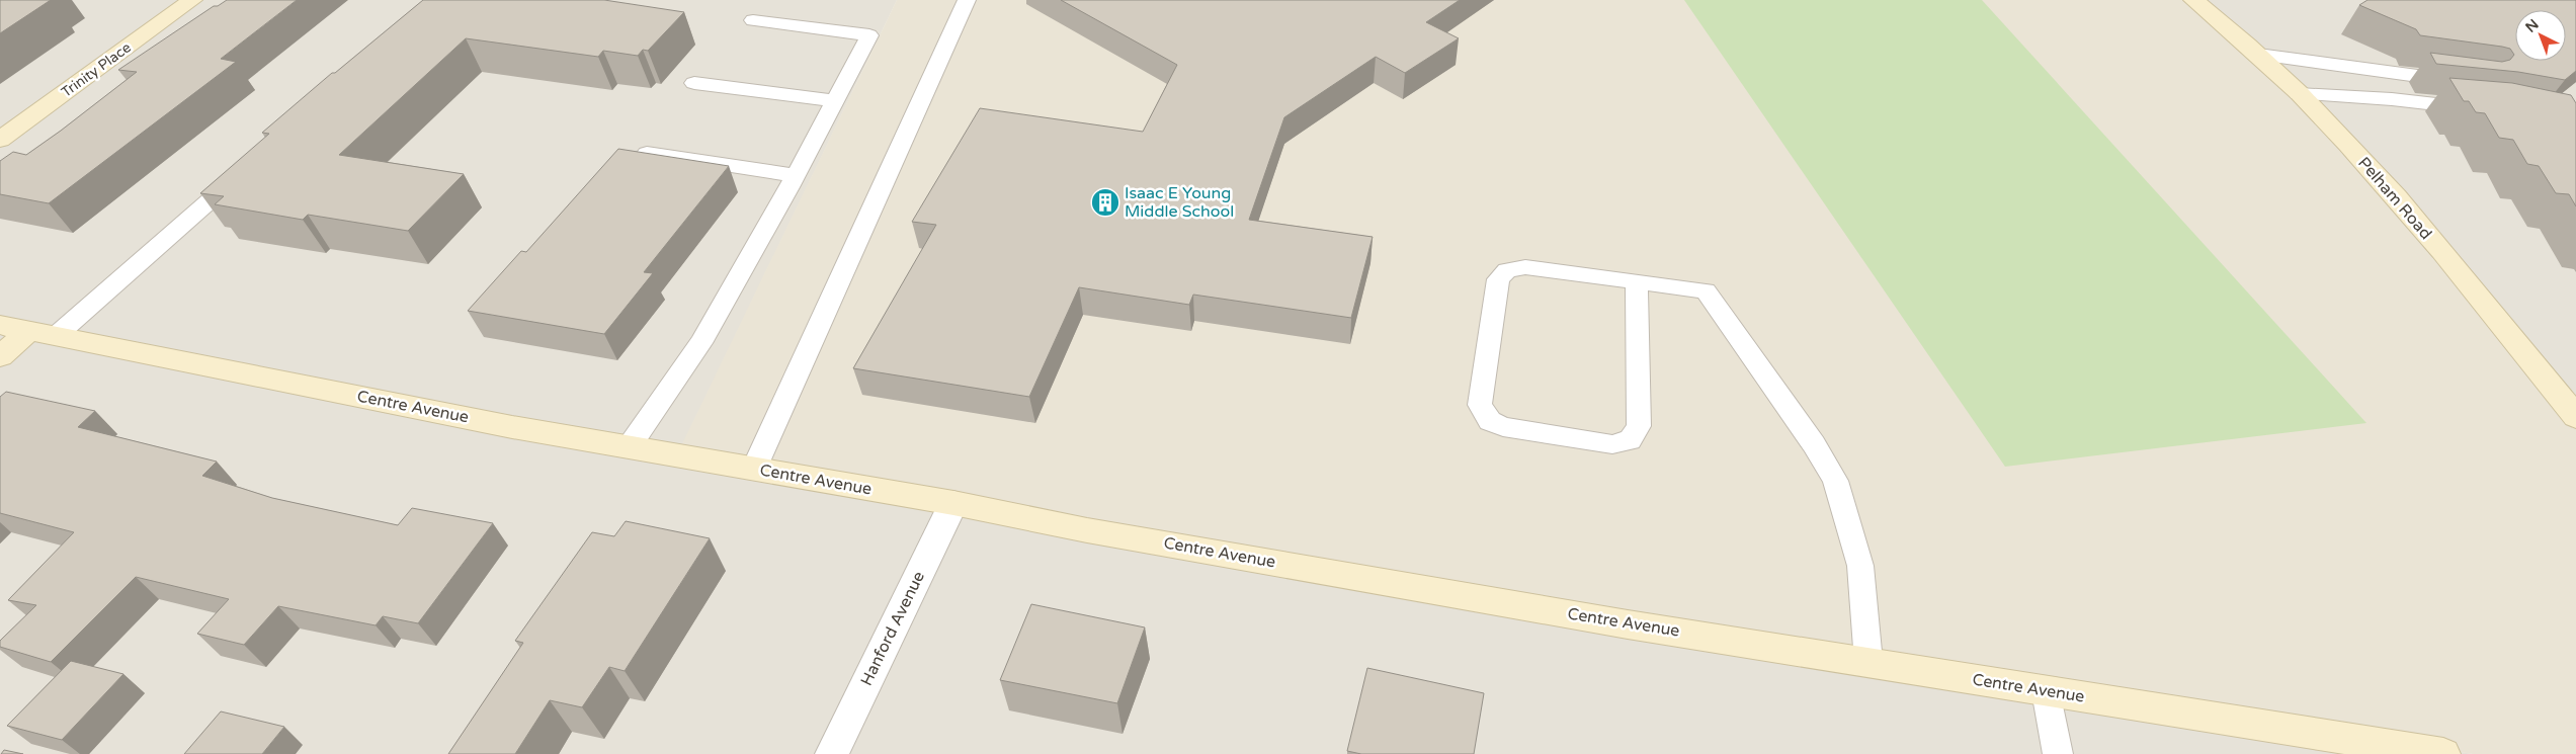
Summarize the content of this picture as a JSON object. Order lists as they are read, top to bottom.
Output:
{
  "streets": {
    "street": [
      "Trinity Place",
      "Pelham Road",
      "Centre Avenue",
      "Hanford Avenue"
    ]
  },
  "crossings": [
    ["Centre Avenue", "Hanford Avenue"]
  ],
  "places": {
    "building": ["Isaac E Young Middle School"]
  },
  "north": "top left"
}
